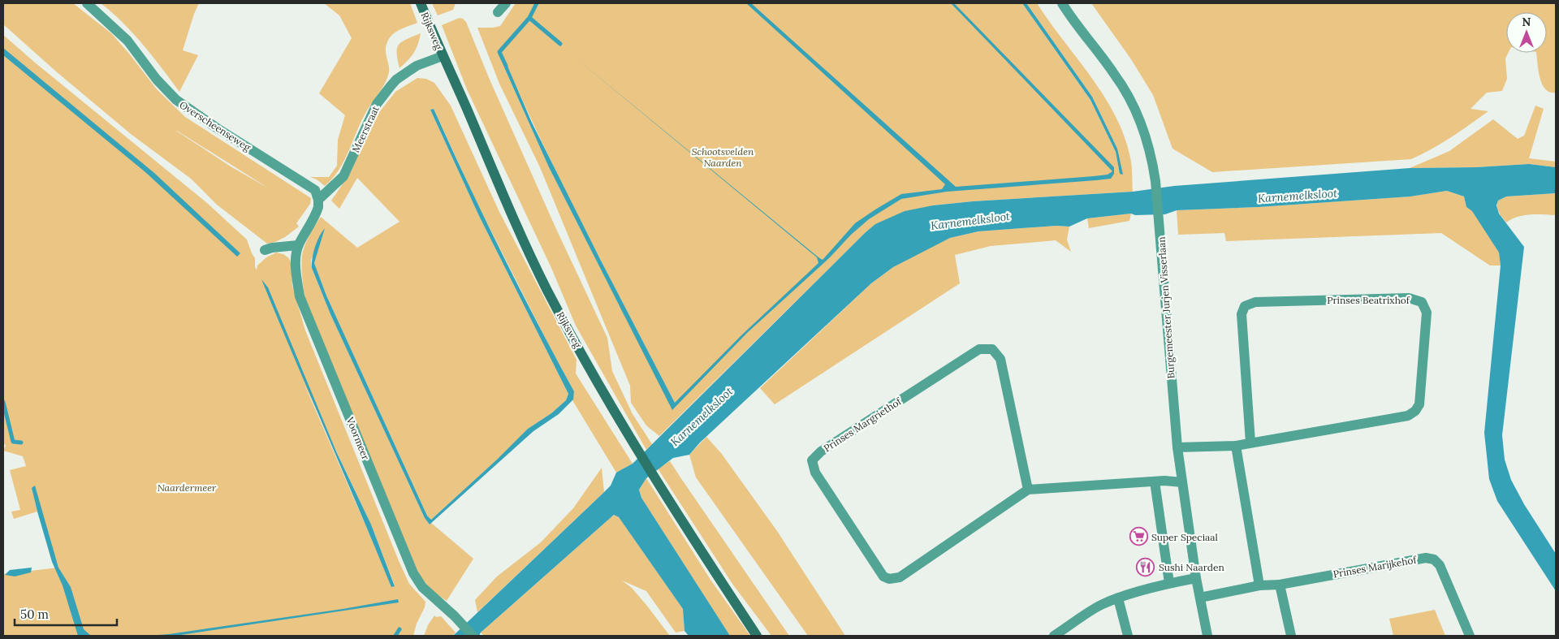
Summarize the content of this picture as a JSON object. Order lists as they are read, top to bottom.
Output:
{
  "streets": {
    "main road": ["Rijksweg"],
    "street": [
      "Overscheenseweg",
      "Meerstraat",
      "Prinses Beatrixhof",
      "Burgemeester Jurjen Visserlaan",
      "Prinses Margriethof",
      "Voormeer",
      "Prinses Marijkehof"
    ]
  },
  "crossings": [
    ["Rijksweg", "Meerstraat"],
    ["Overscheenseweg", "Meerstraat"],
    ["Prinses Beatrixhof", "Burgemeester Jurjen Visserlaan"],
    ["Burgemeester Jurjen Visserlaan", "Prinses Marijkehof"]
  ],
  "water": ["Karnemelksloot"],
  "parks": ["Schootsvelden Naarden", "Naardermeer"],
  "places": {
    "supermarket": ["Super Speciaal"],
    "restaurant": ["Sushi Naarden"]
  },
  "scale_bar": "50 m",
  "north": "top"
}
